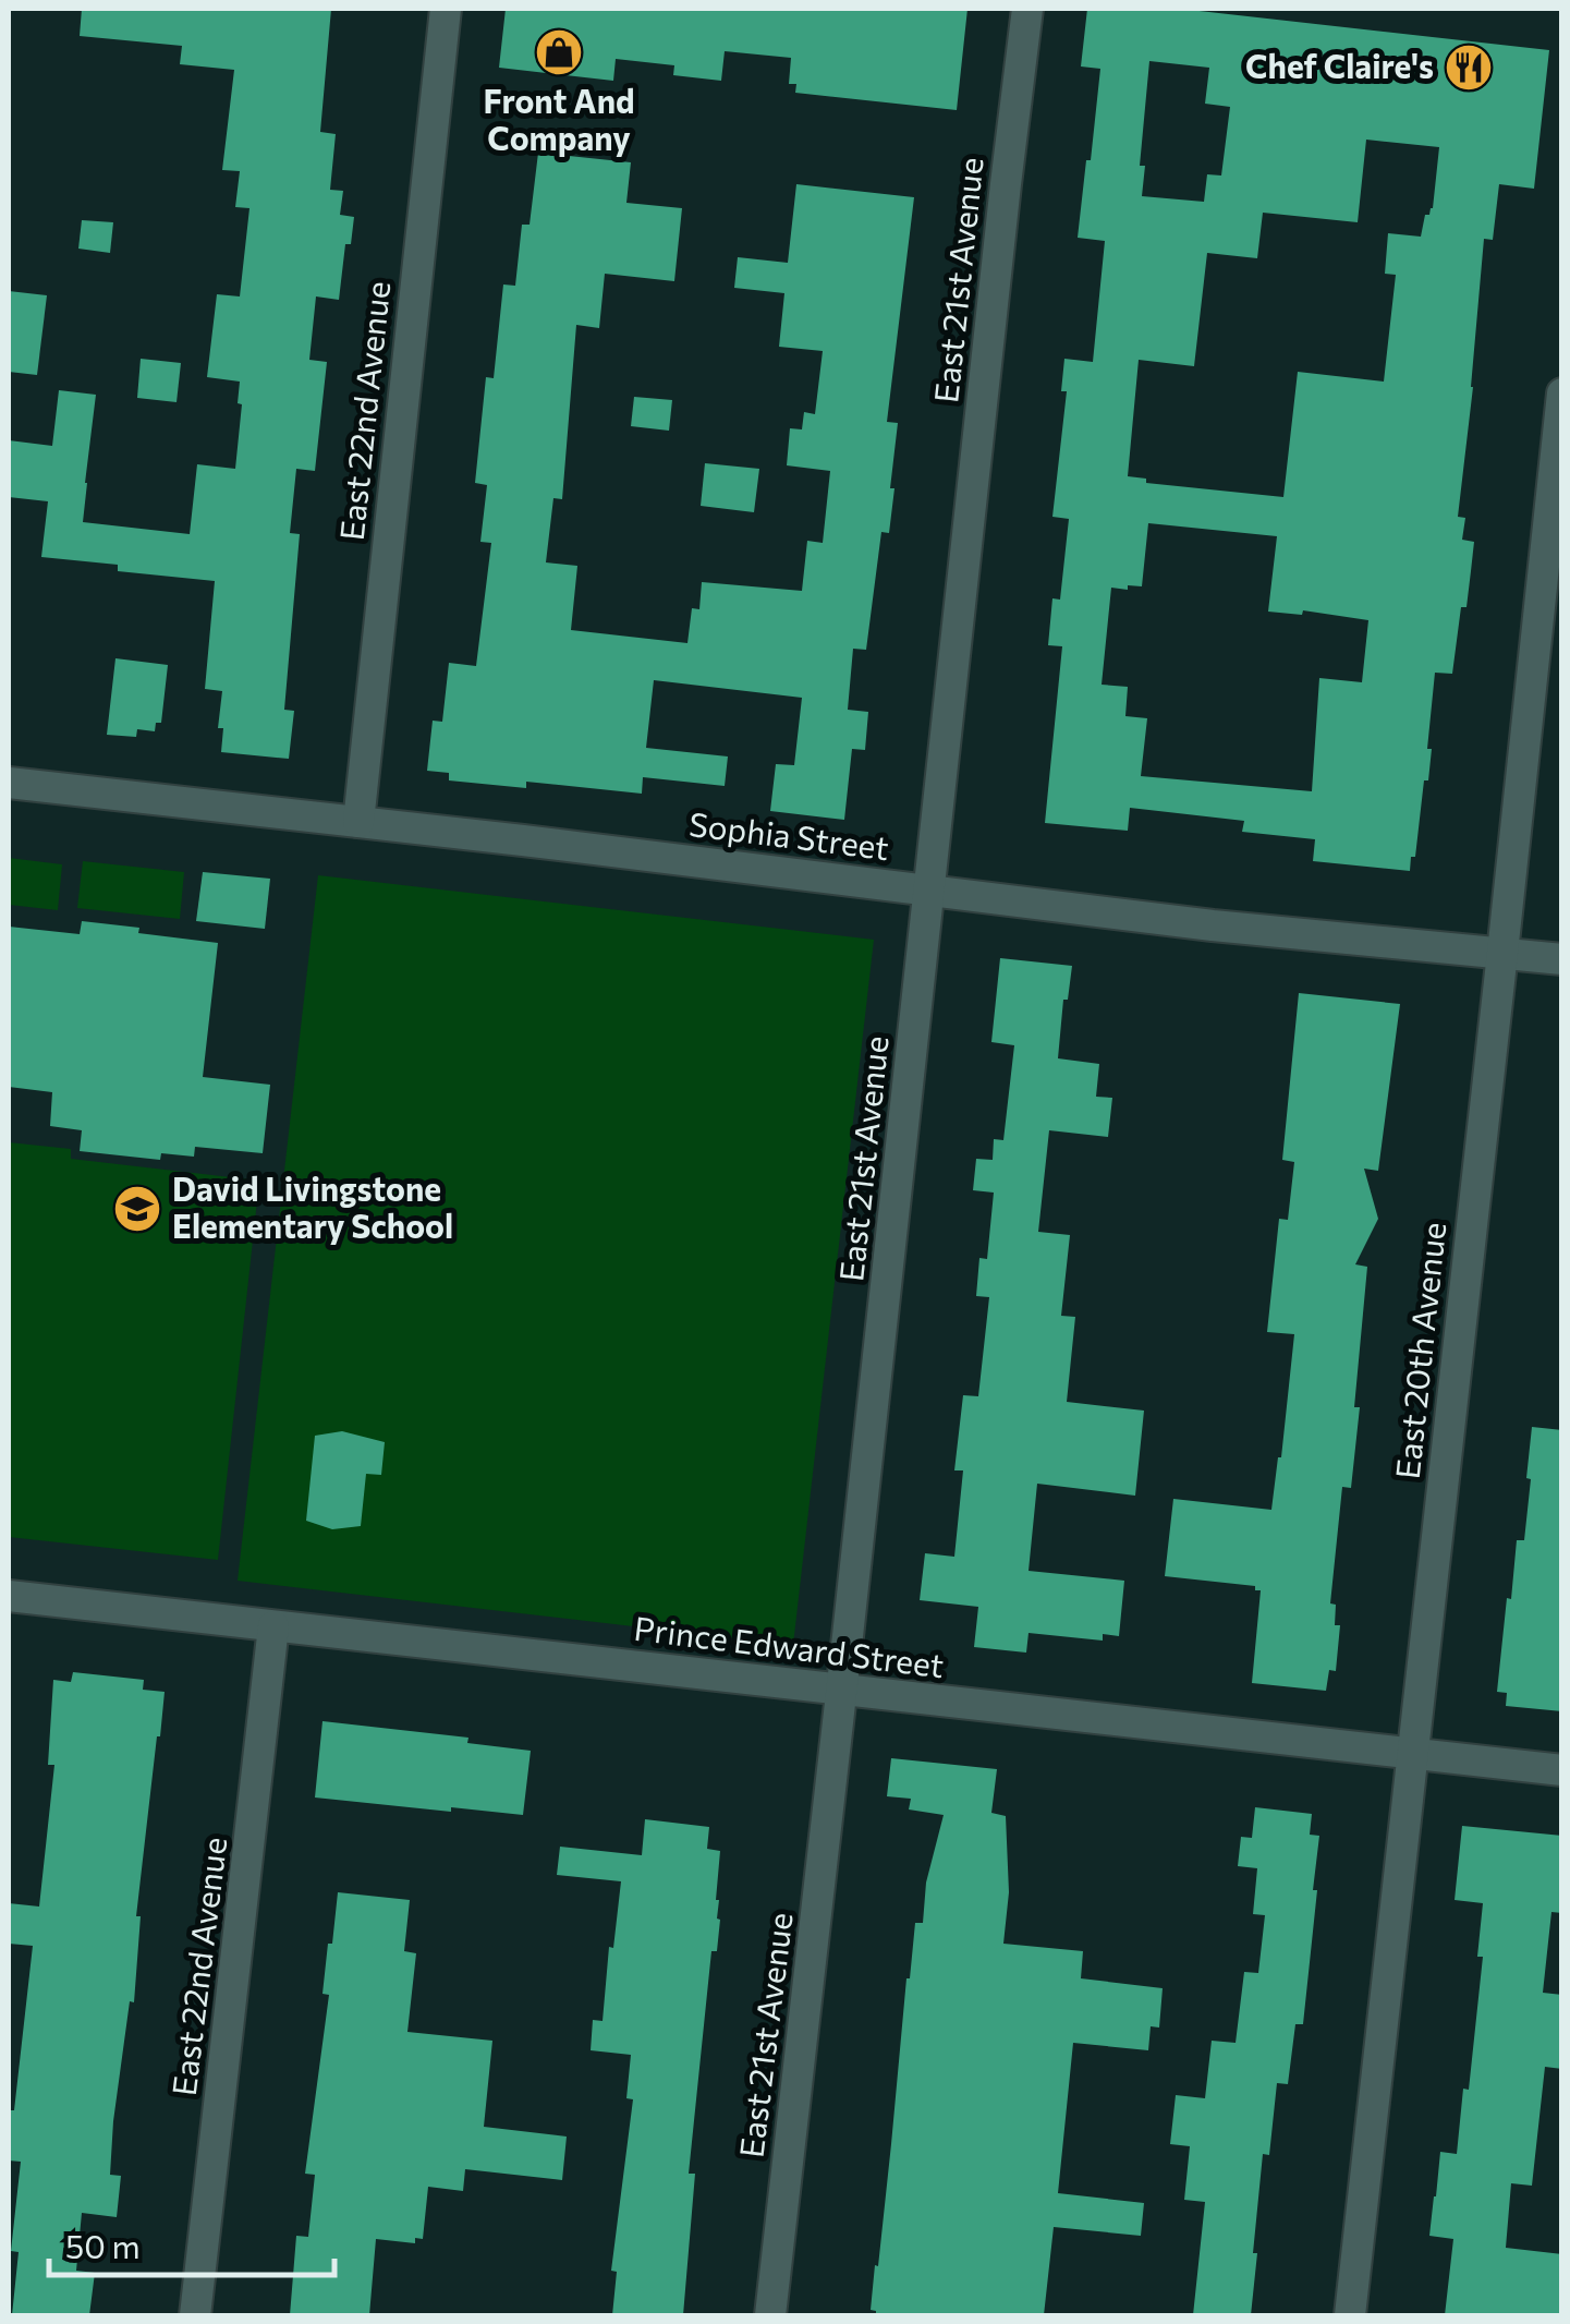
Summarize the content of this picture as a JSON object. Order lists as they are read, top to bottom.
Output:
{
  "streets": {
    "street": [
      "East 21st Avenue",
      "East 22nd Avenue",
      "Sophia Street",
      "East 20th Avenue",
      "Prince Edward Street"
    ]
  },
  "crossings": [
    ["East 21st Avenue", "Sophia Street"],
    ["East 21st Avenue", "Prince Edward Street"],
    ["East 22nd Avenue", "Sophia Street"],
    ["East 22nd Avenue", "Prince Edward Street"],
    ["Sophia Street", "East 20th Avenue"],
    ["East 20th Avenue", "Prince Edward Street"]
  ],
  "places": {
    "shop": ["Front And Company"],
    "restaurant": ["Chef Claire's"],
    "school or university": ["David Livingstone Elementary School"]
  },
  "scale_bar": "50 m"
}
